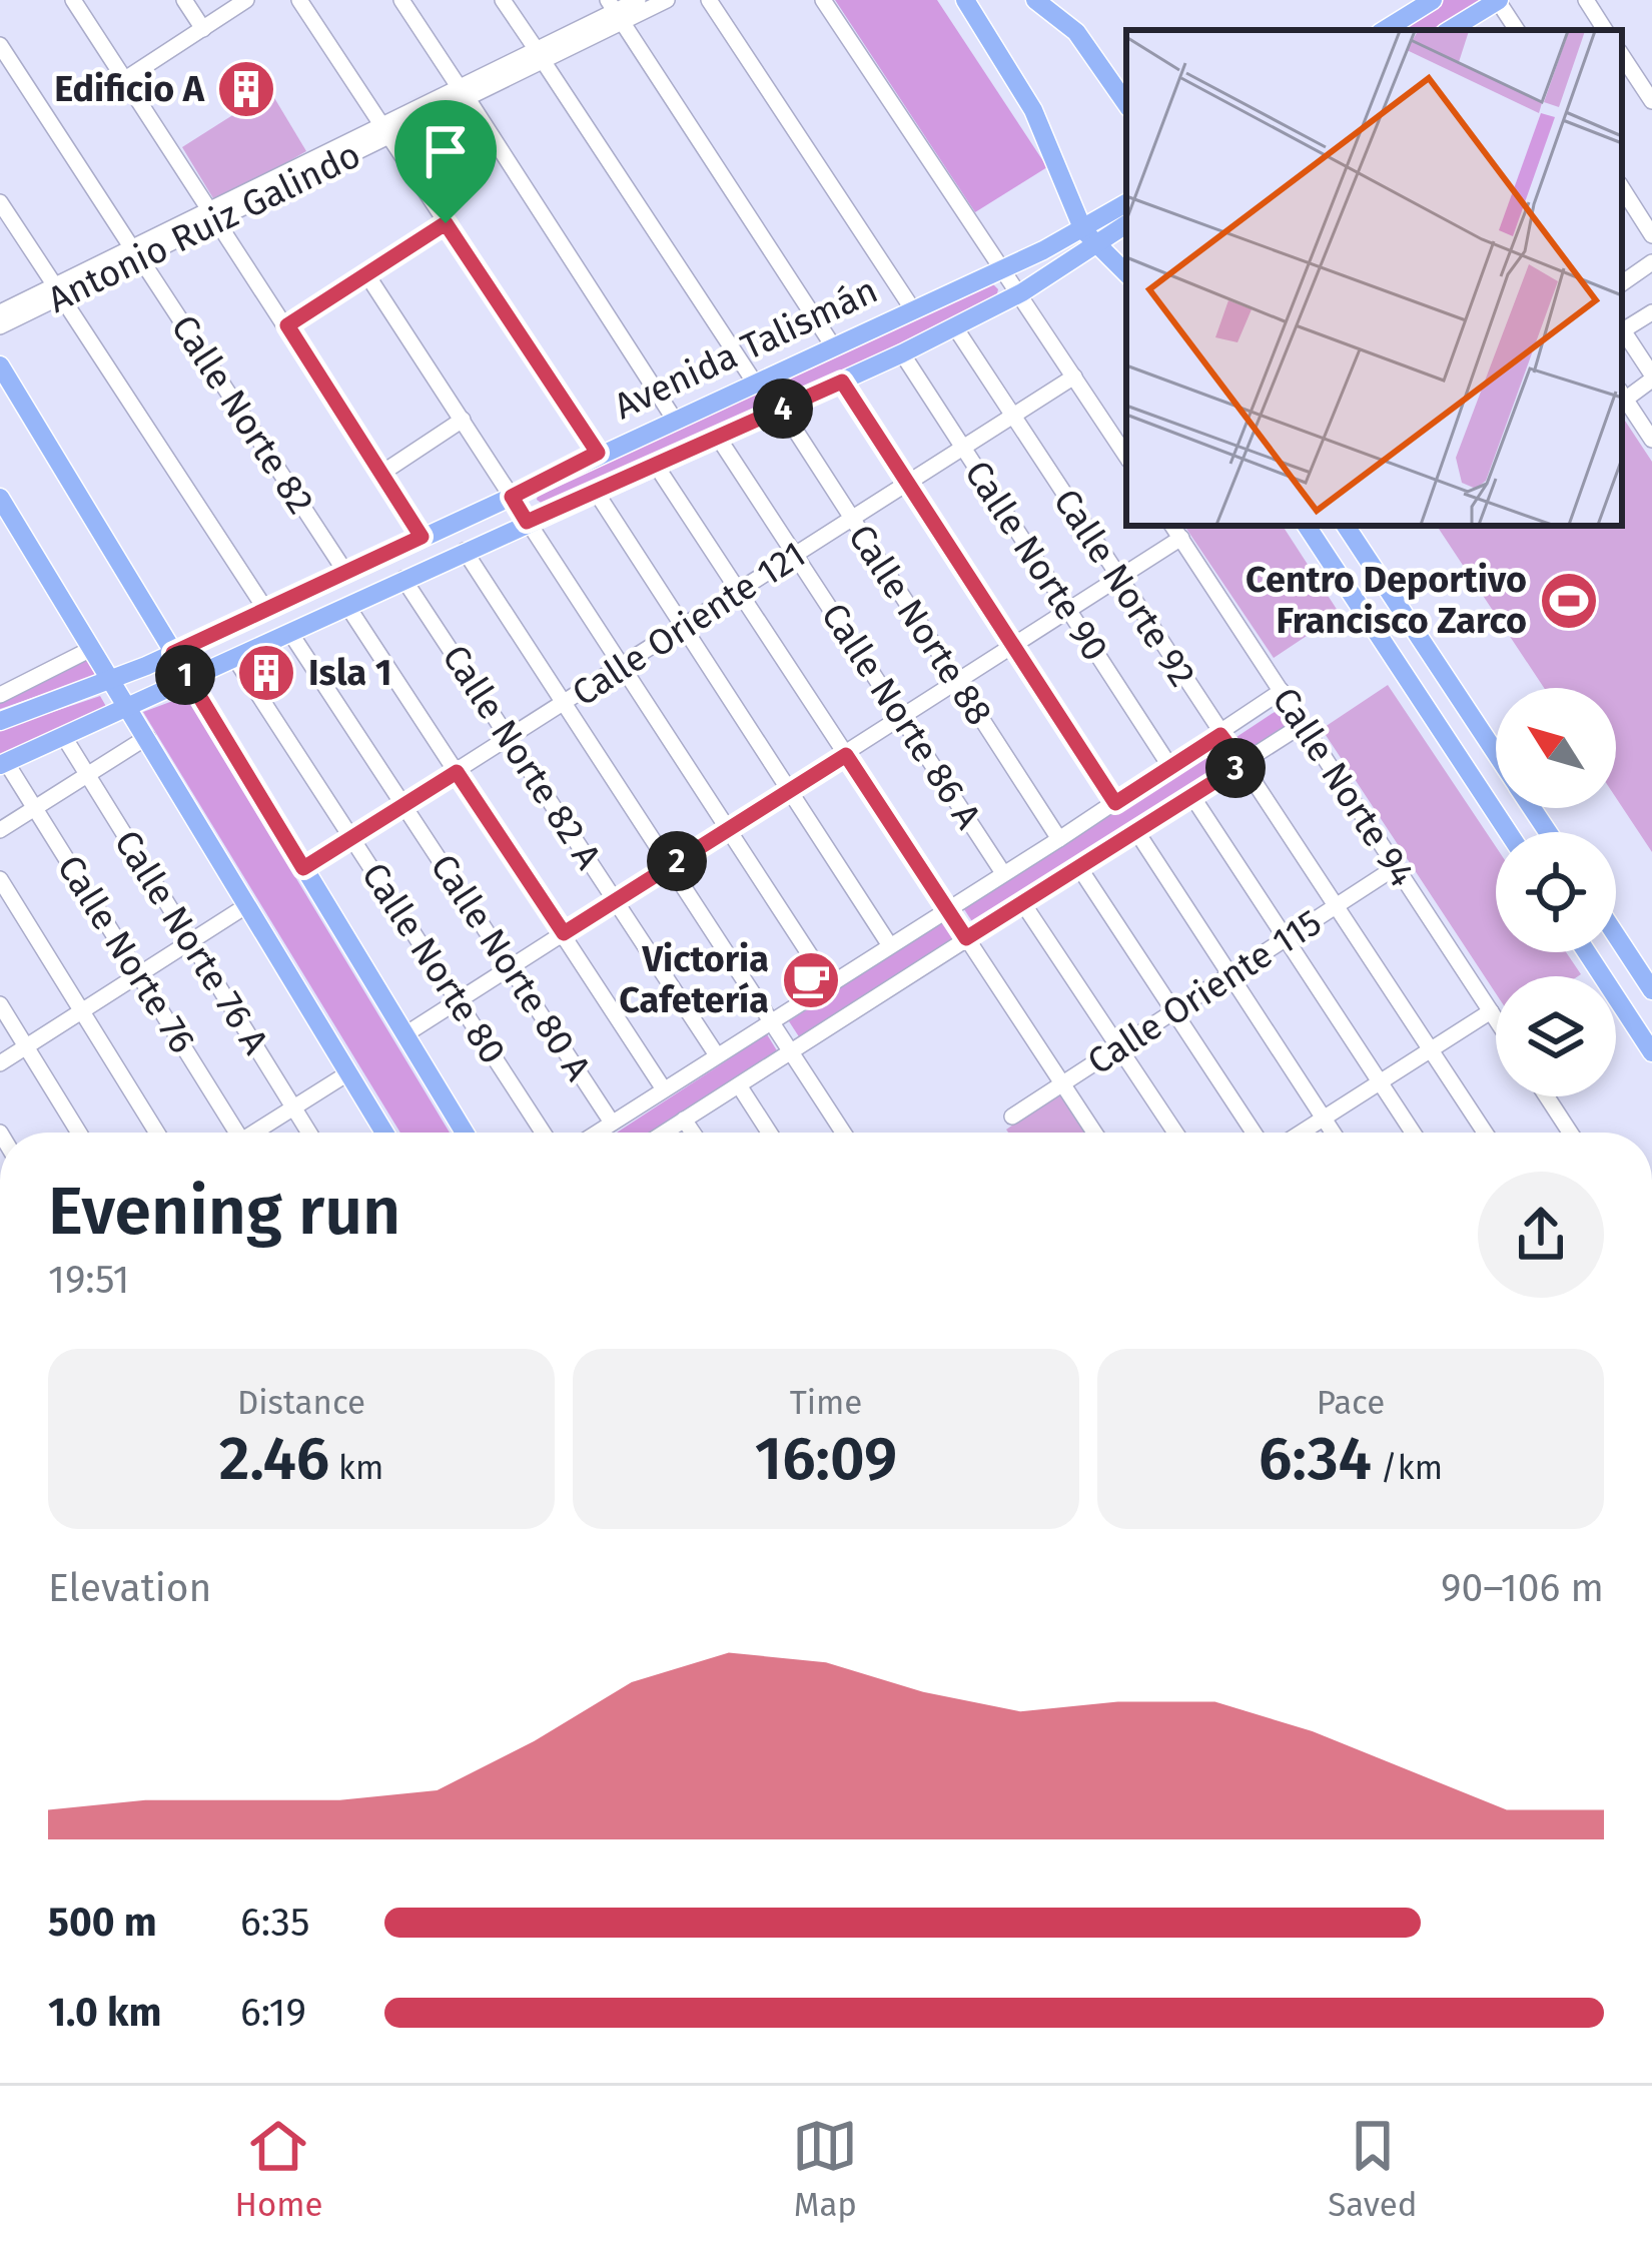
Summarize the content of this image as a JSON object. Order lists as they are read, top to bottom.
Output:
{
  "streets": {
    "main road": ["Avenida Talismán"],
    "street": [
      "Antonio Ruiz Galindo",
      "Calle Norte 82",
      "Calle Norte 90",
      "Calle Norte 92",
      "Calle Oriente 121",
      "Calle Norte 88",
      "Calle Norte 86 A",
      "Calle Norte 82 A",
      "Calle Norte 94",
      "Calle Norte 76 A",
      "Calle Norte 76",
      "Calle Norte 80",
      "Calle Norte 80 A",
      "Calle Oriente 115"
    ]
  },
  "crossings": [
    ["Antonio Ruiz Galindo", "Calle Norte 82"],
    ["Avenida Talismán", "Calle Norte 82"],
    ["Avenida Talismán", "Calle Norte 90"],
    ["Avenida Talismán", "Calle Norte 92"],
    ["Avenida Talismán", "Calle Norte 88"],
    ["Avenida Talismán", "Calle Norte 86 A"],
    ["Avenida Talismán", "Calle Norte 82 A"],
    ["Avenida Talismán", "Calle Norte 76 A"],
    ["Avenida Talismán", "Calle Norte 76"],
    ["Avenida Talismán", "Calle Norte 80"],
    ["Avenida Talismán", "Calle Norte 80 A"],
    ["Calle Norte 90", "Calle Oriente 121"],
    ["Calle Norte 92", "Calle Oriente 121"],
    ["Calle Norte 92", "Calle Oriente 115"],
    ["Calle Oriente 121", "Calle Norte 88"],
    ["Calle Oriente 121", "Calle Norte 86 A"],
    ["Calle Oriente 121", "Calle Norte 82 A"],
    ["Calle Oriente 121", "Calle Norte 80"],
    ["Calle Oriente 121", "Calle Norte 80 A"],
    ["Calle Norte 94", "Calle Oriente 115"]
  ],
  "places": {
    "building": ["Edificio A", "Isla 1"],
    "sports": ["Centro Deportivo Francisco Zarco"],
    "cafe": ["Victoria Cafetería"]
  },
  "north": "top left",
  "page": {
    "pins": [
      "4",
      "1",
      "3",
      "2"
    ],
    "heading": ["Evening run", "19:51"],
    "stats": [
      ["Distance", "2.46 km"],
      ["Time", "16:09"],
      ["Pace", "6:34 /km"]
    ],
    "chart": ["Elevation", "90–106 m"],
    "list": [
      {
        "name": "500 m",
        "note": "6:35"
      },
      {
        "name": "1.0 km",
        "note": "6:19"
      }
    ],
    "tabs": ["Home", "Map", "Saved"]
  }
}
